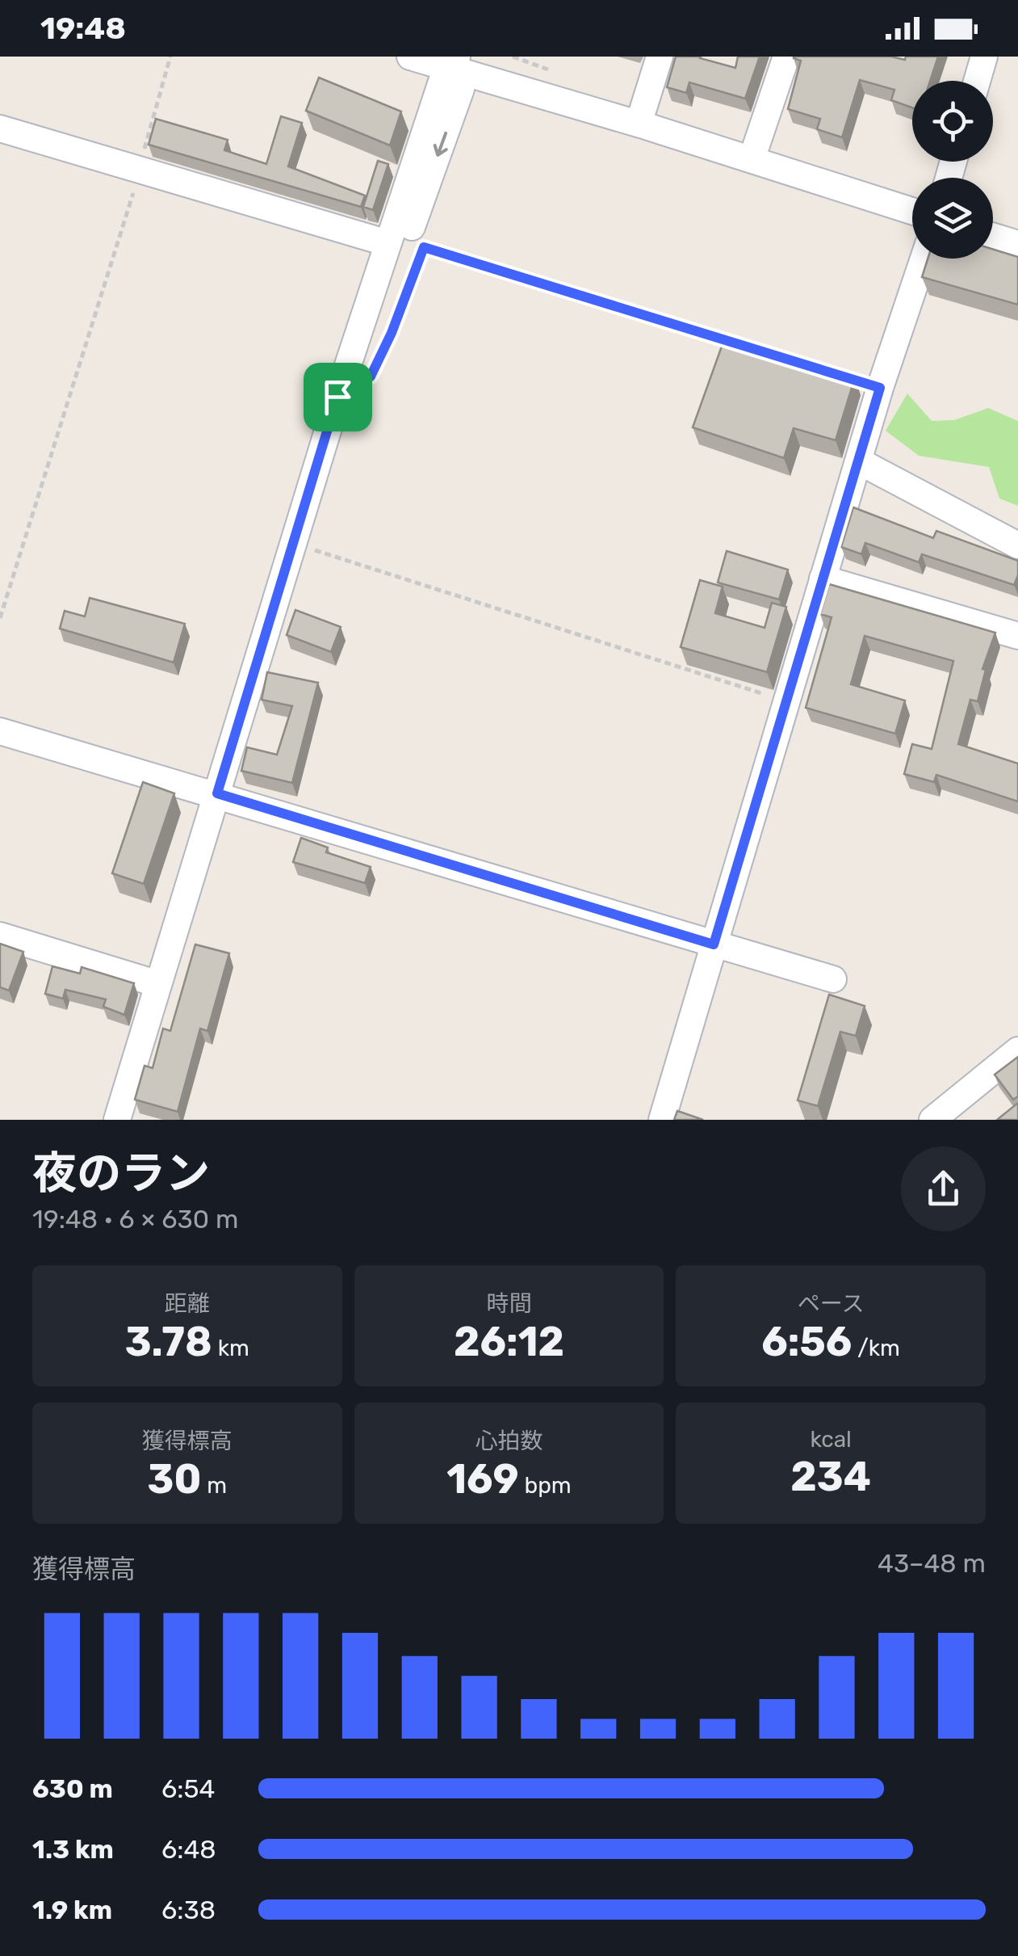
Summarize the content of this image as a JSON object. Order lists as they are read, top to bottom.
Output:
{
  "page": {
    "status": "19:48",
    "heading": ["夜のラン", "19:48 · 6 × 630 m"],
    "stats": [
      ["距離", "3.78 km"],
      ["時間", "26:12"],
      ["ペース", "6:56 /km"],
      ["獲得標高", "30 m"],
      ["心拍数", "169 bpm"],
      ["kcal", "234"]
    ],
    "chart": ["獲得標高", "43–48 m"],
    "list": [
      {
        "name": "630 m",
        "note": "6:54"
      },
      {
        "name": "1.3 km",
        "note": "6:48"
      },
      {
        "name": "1.9 km",
        "note": "6:38"
      }
    ]
  }
}
